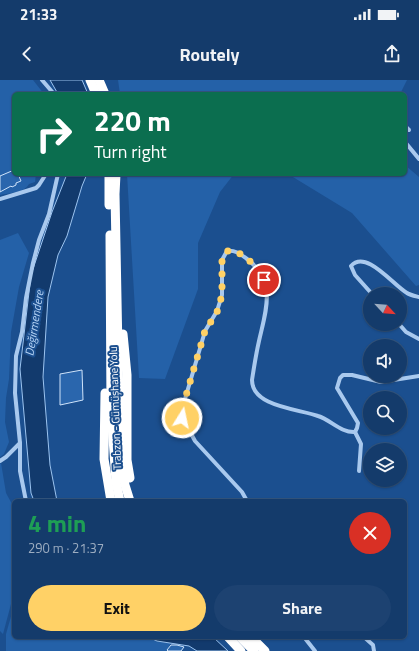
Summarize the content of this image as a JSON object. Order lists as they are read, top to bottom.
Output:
{
  "streets": {
    "highway": ["Trabzon - Gümüşhane Yolu"]
  },
  "water": ["Değirmendere"],
  "north": "bottom right",
  "page": {
    "status": "21:33",
    "header": "Routely",
    "turn": ["220 m", "Turn right"],
    "heading": ["4 min", "290 m · 21:37"],
    "buttons": ["Exit", "Share"]
  }
}
